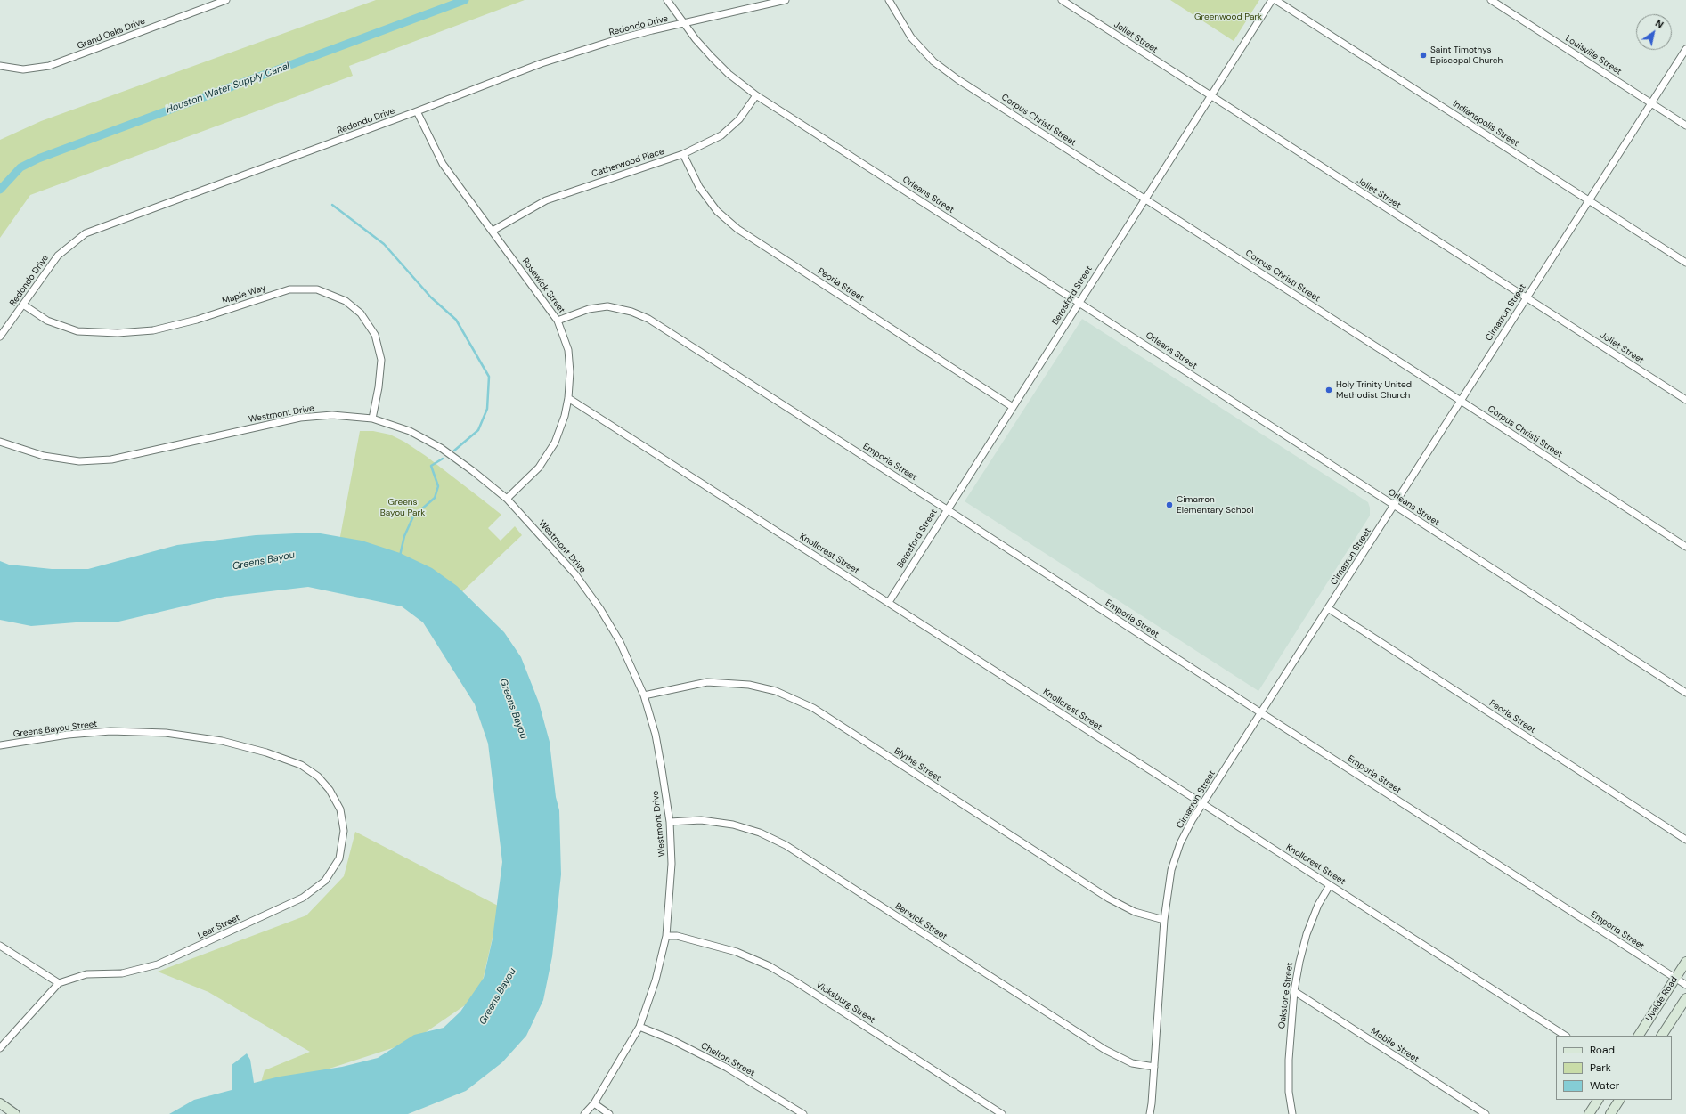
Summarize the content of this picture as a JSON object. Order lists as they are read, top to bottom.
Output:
{
  "streets": {
    "main road": ["Uvalde Road"],
    "street": [
      "Redondo Drive",
      "Grand Oaks Drive",
      "Joliet Street",
      "Louisville Street",
      "Corpus Christi Street",
      "Indianapolis Street",
      "Catherwood Place",
      "Orleans Street",
      "Peoria Street",
      "Rosewick Street",
      "Maple Way",
      "Beresford Street",
      "Cimarron Street",
      "Westmont Drive",
      "Emporia Street",
      "Knollcrest Street",
      "Greens Bayou Street",
      "Blythe Street",
      "Berwick Street",
      "Lear Street",
      "Oakstone Street",
      "Vicksburg Street",
      "Mobile Street",
      "Chelton Street"
    ]
  },
  "crossings": [
    ["Redondo Drive", "Orleans Street"],
    ["Redondo Drive", "Rosewick Street"],
    ["Redondo Drive", "Maple Way"],
    ["Joliet Street", "Beresford Street"],
    ["Joliet Street", "Cimarron Street"],
    ["Louisville Street", "Cimarron Street"],
    ["Corpus Christi Street", "Beresford Street"],
    ["Corpus Christi Street", "Cimarron Street"],
    ["Indianapolis Street", "Cimarron Street"],
    ["Catherwood Place", "Orleans Street"],
    ["Catherwood Place", "Peoria Street"],
    ["Catherwood Place", "Rosewick Street"],
    ["Orleans Street", "Beresford Street"],
    ["Orleans Street", "Cimarron Street"],
    ["Peoria Street", "Beresford Street"],
    ["Peoria Street", "Cimarron Street"],
    ["Rosewick Street", "Westmont Drive"],
    ["Rosewick Street", "Emporia Street"],
    ["Rosewick Street", "Knollcrest Street"],
    ["Maple Way", "Westmont Drive"],
    ["Beresford Street", "Emporia Street"],
    ["Beresford Street", "Knollcrest Street"],
    ["Cimarron Street", "Emporia Street"],
    ["Cimarron Street", "Knollcrest Street"],
    ["Cimarron Street", "Blythe Street"],
    ["Cimarron Street", "Berwick Street"],
    ["Westmont Drive", "Blythe Street"],
    ["Westmont Drive", "Berwick Street"],
    ["Westmont Drive", "Vicksburg Street"],
    ["Westmont Drive", "Chelton Street"],
    ["Emporia Street", "Uvalde Road"],
    ["Knollcrest Street", "Oakstone Street"],
    ["Greens Bayou Street", "Lear Street"],
    ["Oakstone Street", "Mobile Street"]
  ],
  "water": ["Houston Water Supply Canal", "Greens Bayou"],
  "parks": ["Greenwood Park", "Greens Bayou Park"],
  "places": ["Saint Timothys Episcopal Church", "Holy Trinity United Methodist Church", "Cimarron Elementary School"],
  "legend": ["Road", "Park", "Water"],
  "north": "top right"
}
